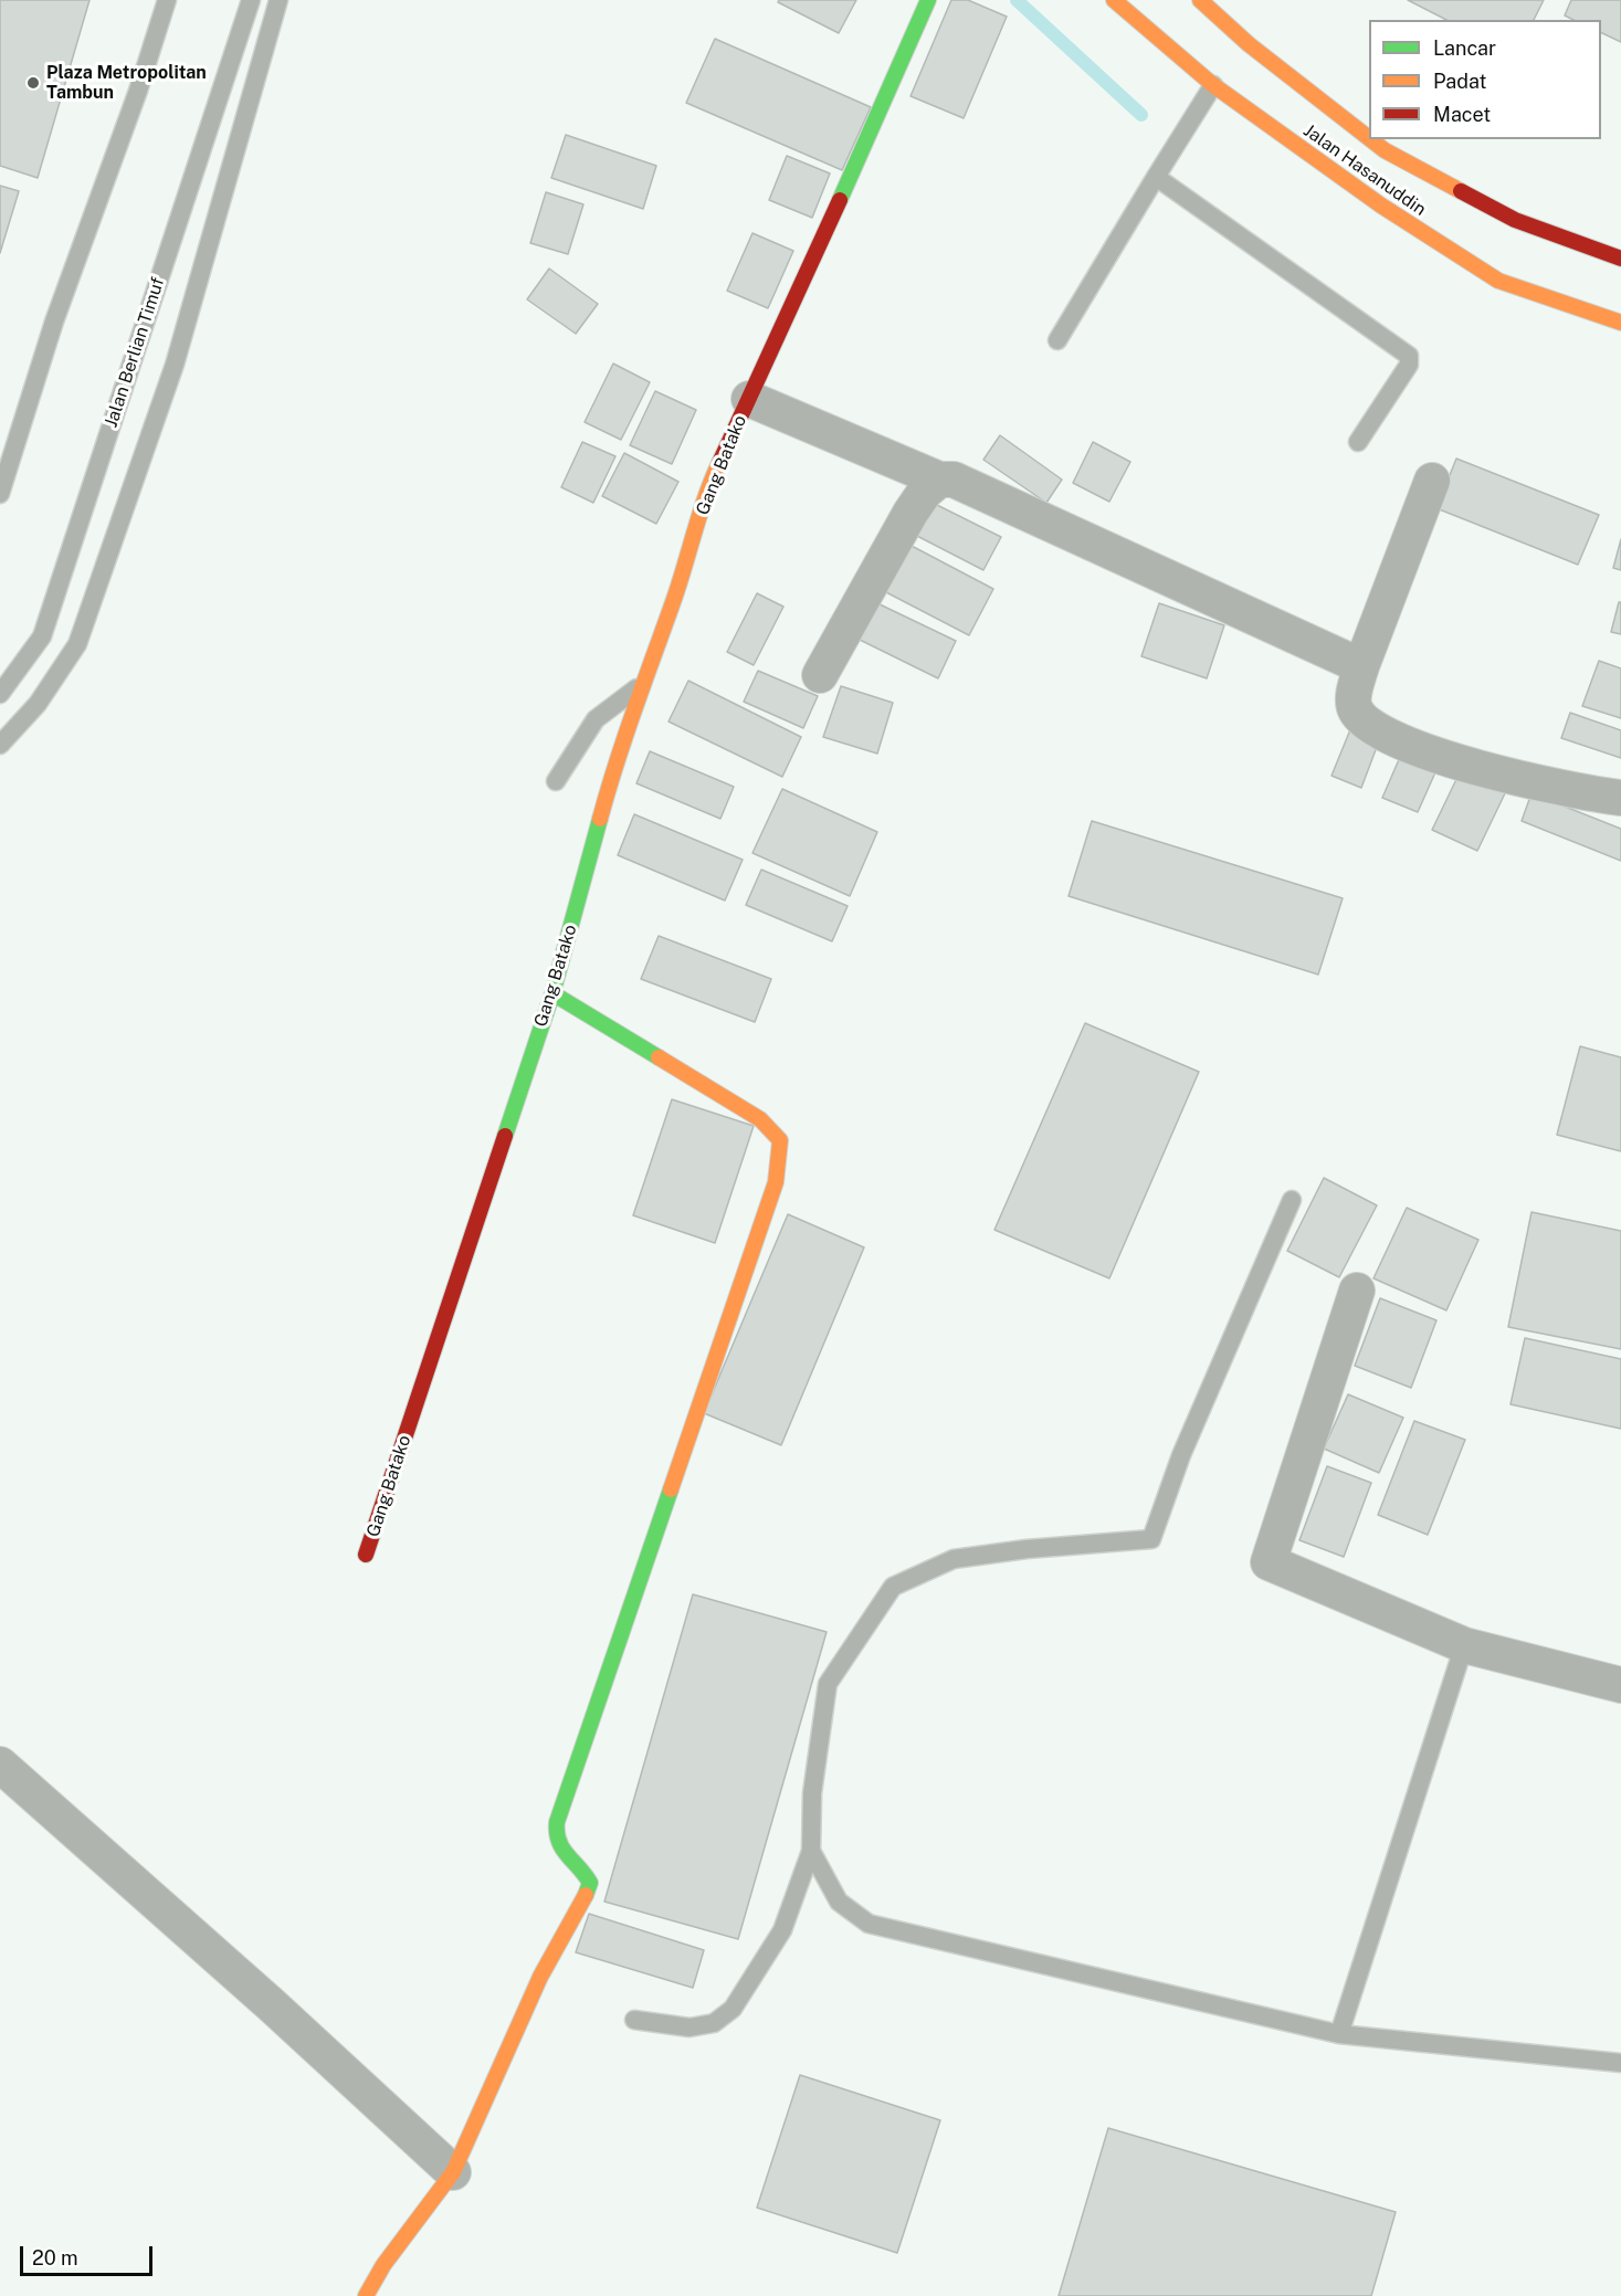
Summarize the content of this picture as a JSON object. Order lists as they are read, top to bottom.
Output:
{
  "streets": {
    "main road": ["Jalan Hasanuddin", "Gang Batako"],
    "lane": ["Jalan Berlian Timuf"]
  },
  "places": ["Plaza Metropolitan Tambun"],
  "legend": ["Lancar", "Padat", "Macet"],
  "scale_bar": "20 m"
}
